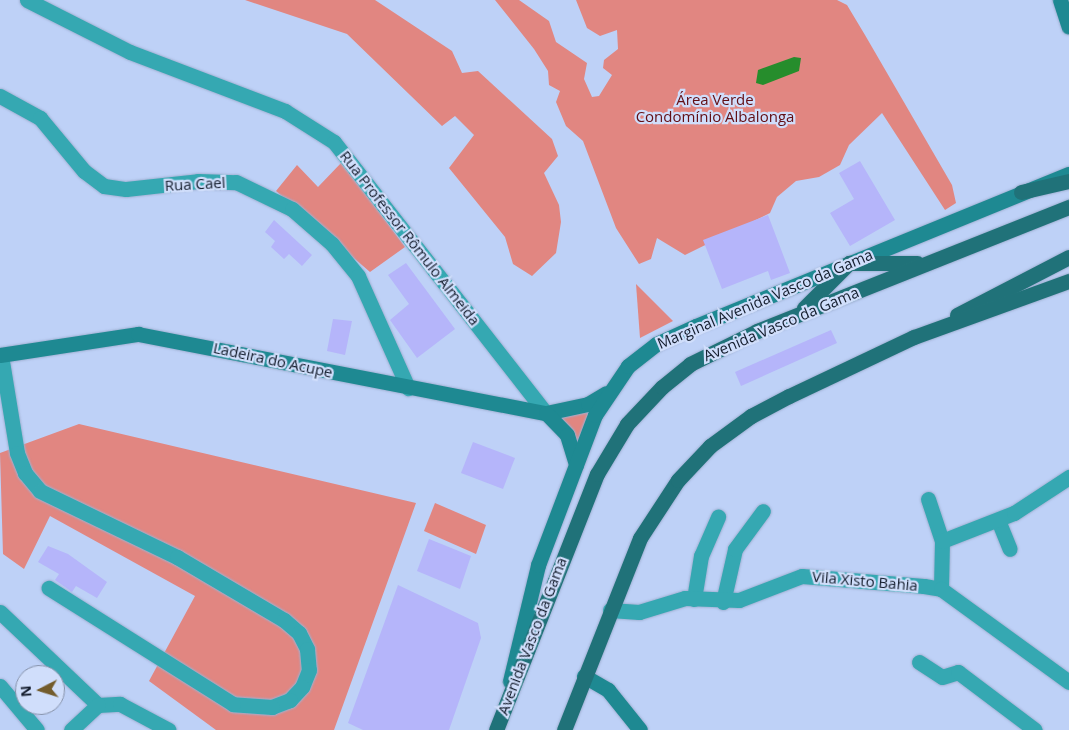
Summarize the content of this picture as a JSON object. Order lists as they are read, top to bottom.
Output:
{
  "streets": {
    "main road": ["Avenida Vasco da Gama"],
    "street": [
      "Rua Cael",
      "Rua Professor Rômulo Almeida",
      "Marginal Avenida Vasco da Gama",
      "Ladeira do Acupe",
      "Vila Xisto Bahia"
    ]
  },
  "crossings": [
    ["Rua Cael", "Ladeira do Acupe"],
    ["Rua Professor Rômulo Almeida", "Ladeira do Acupe"],
    ["Marginal Avenida Vasco da Gama", "Avenida Vasco da Gama"],
    ["Marginal Avenida Vasco da Gama", "Ladeira do Acupe"]
  ],
  "parks": ["Área Verde Condomínio Albalonga"],
  "north": "left"
}
